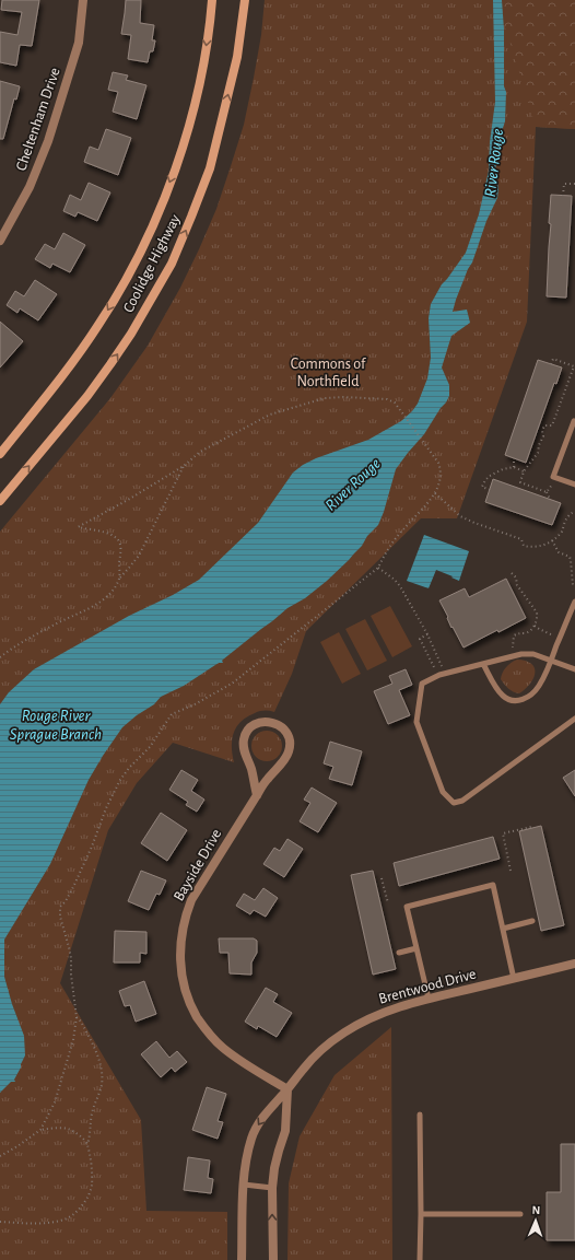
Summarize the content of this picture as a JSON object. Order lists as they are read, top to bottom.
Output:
{
  "streets": {
    "main road": ["Coolidge Highway"],
    "street": ["Cheltenham Drive", "Bayside Drive", "Brentwood Drive"]
  },
  "crossings": [
    ["Bayside Drive", "Brentwood Drive"]
  ],
  "water": ["River Rouge", "Rouge River Sprague Branch"],
  "parks": ["Commons of Northfield"],
  "north": "top"
}
